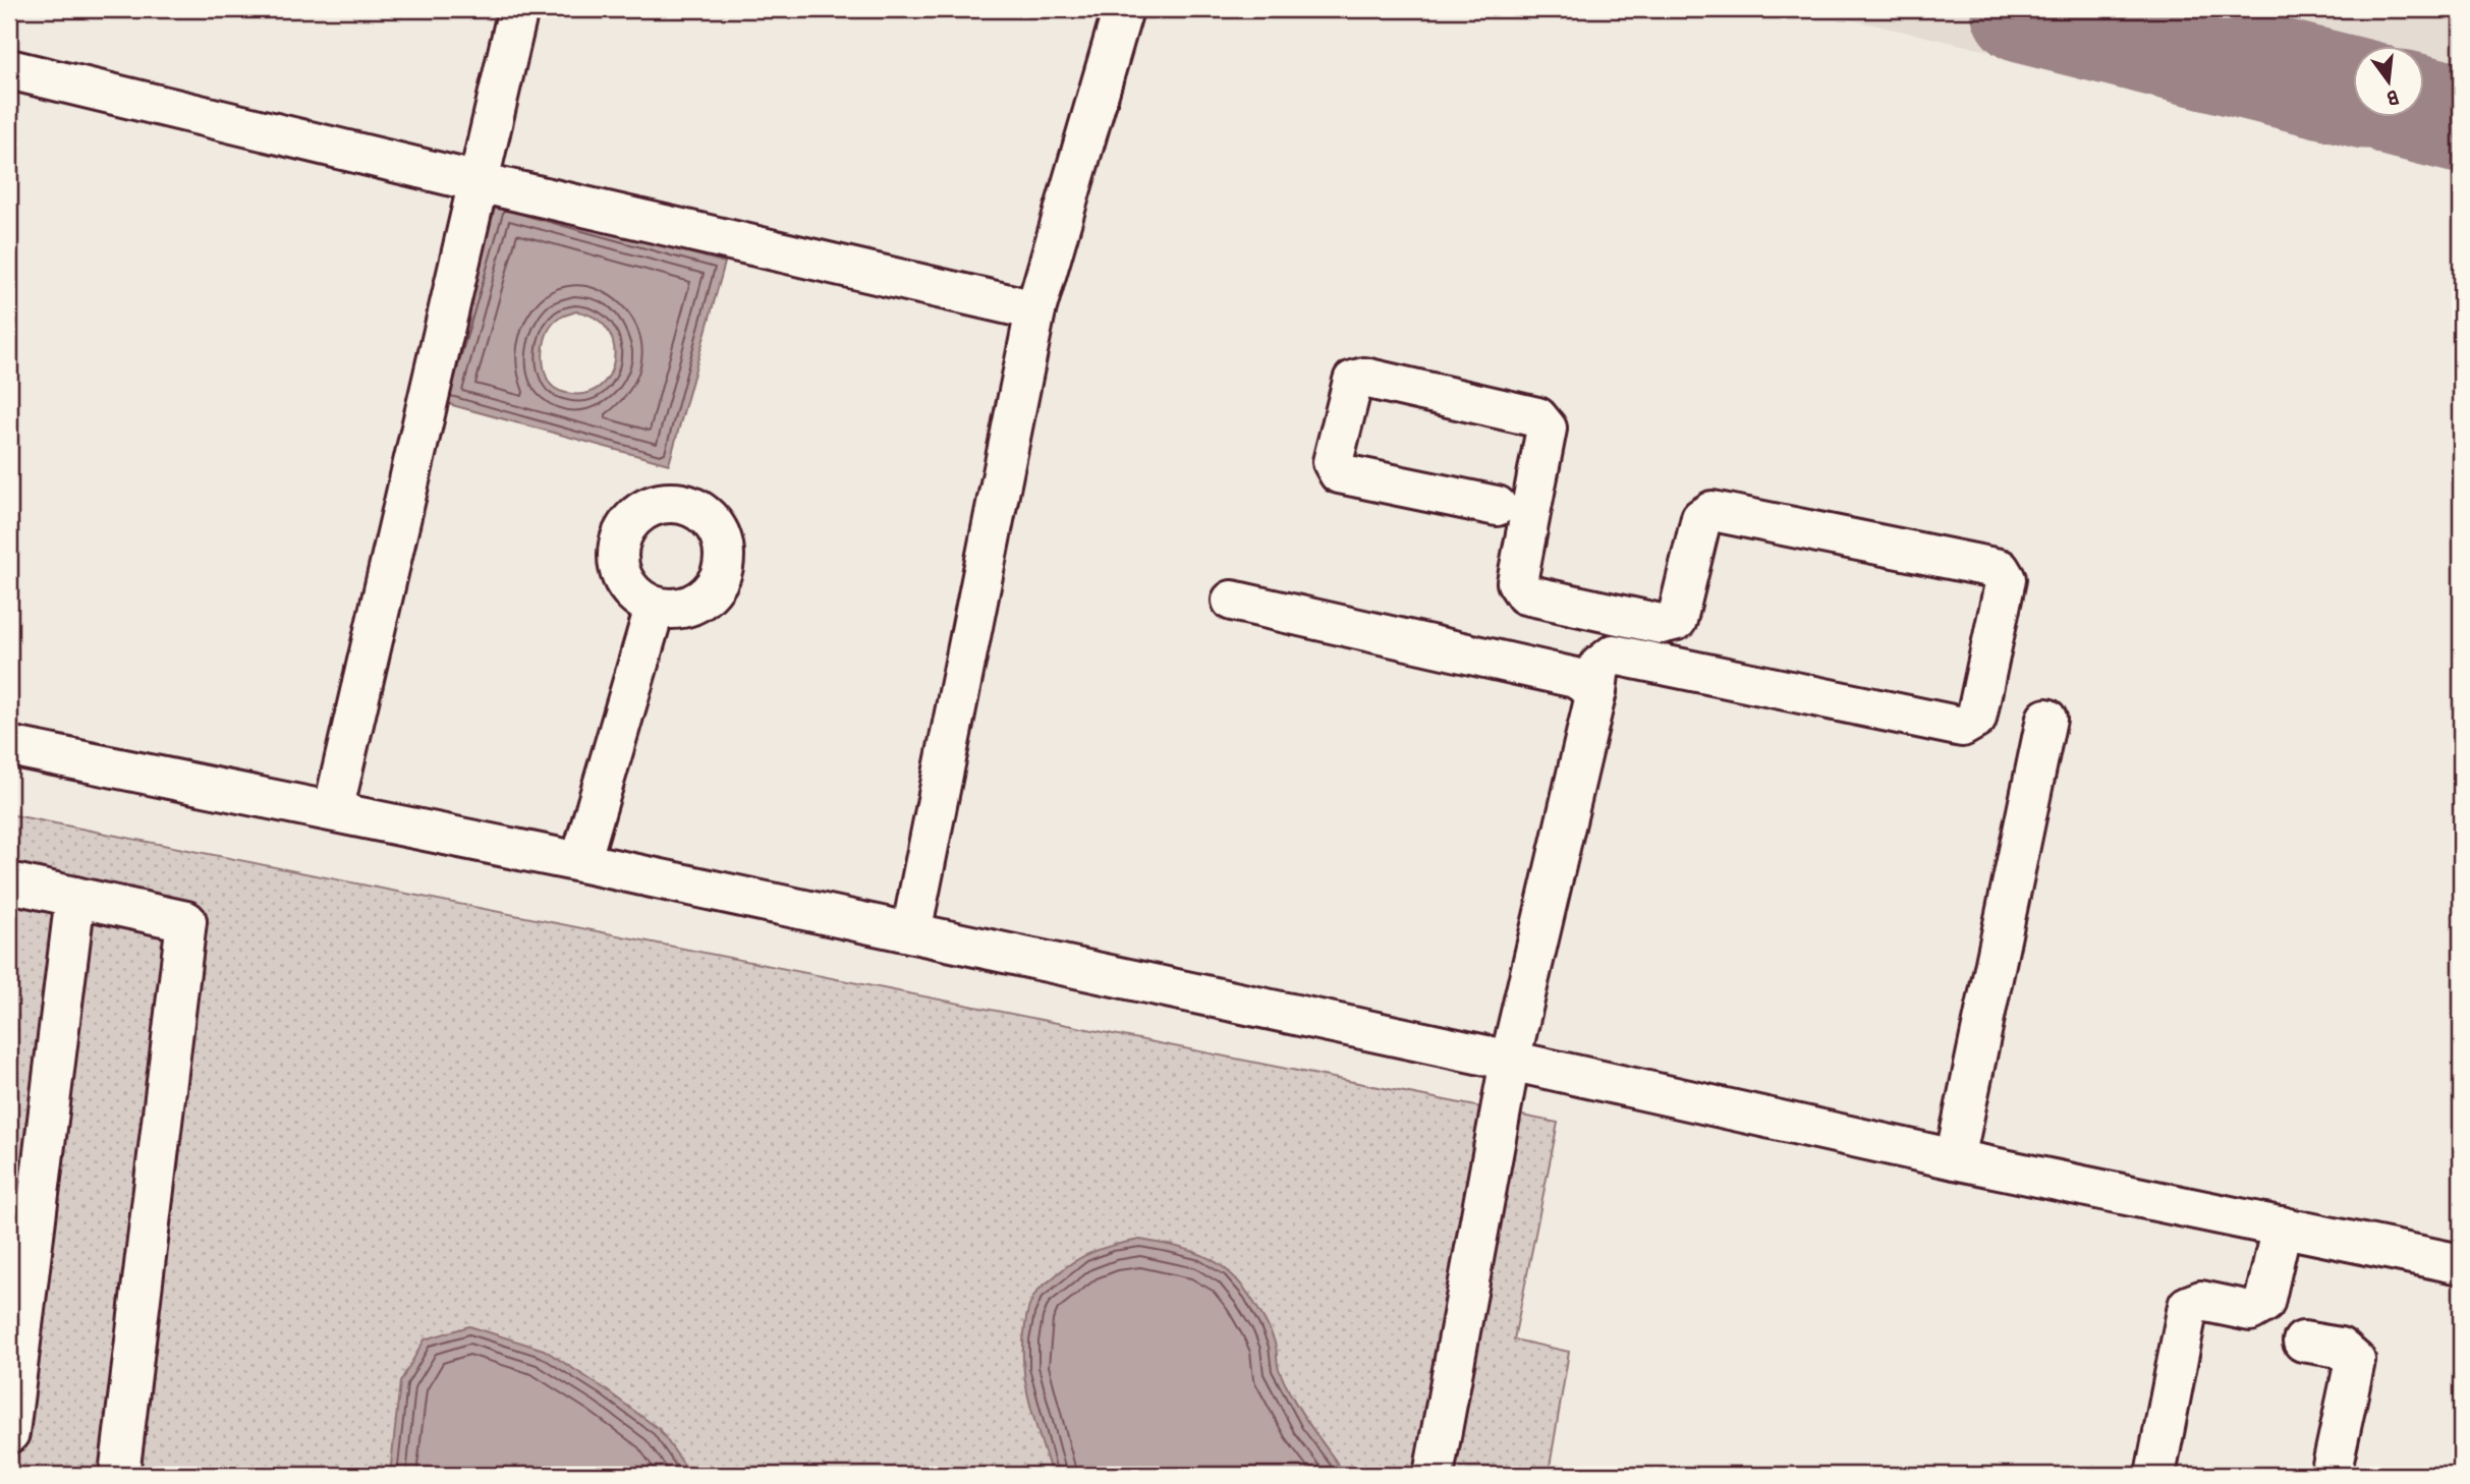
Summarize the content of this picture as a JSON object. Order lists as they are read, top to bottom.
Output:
{
  "north": "bottom"
}
